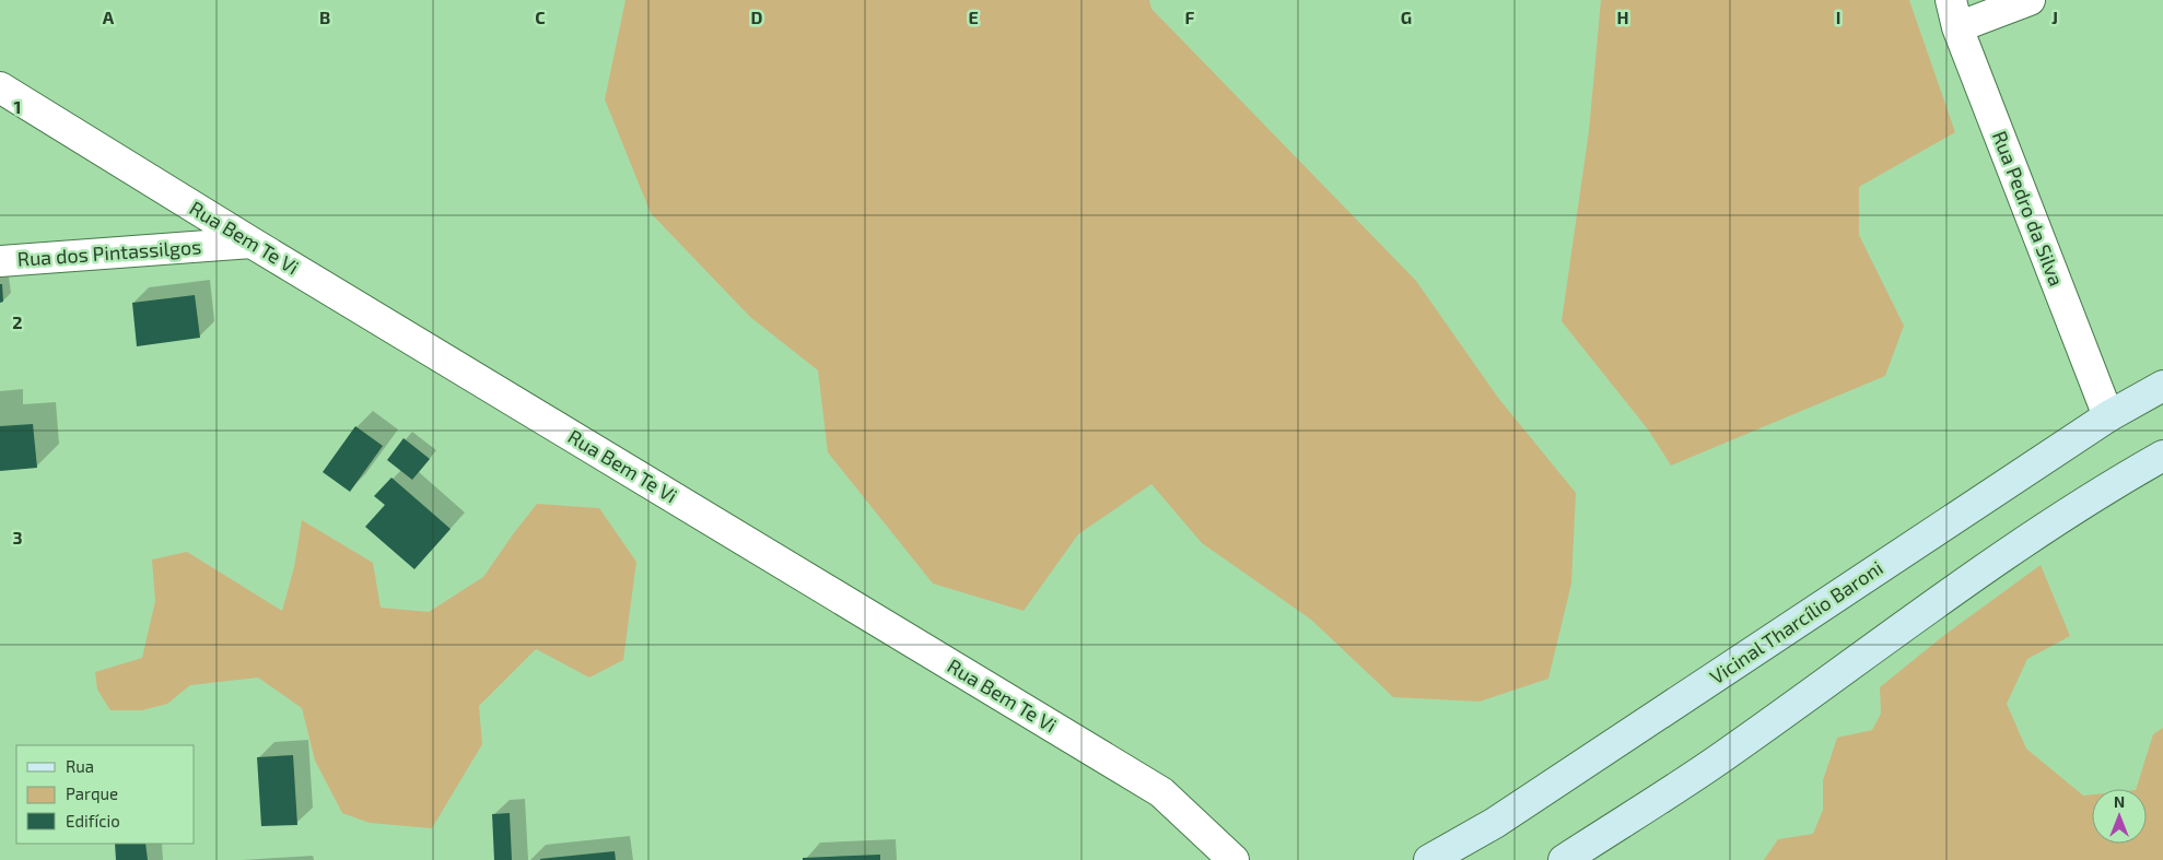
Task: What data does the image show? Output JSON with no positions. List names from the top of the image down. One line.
{"streets":{"main road":["Vicinal Tharcílio Baroni"],"street":["Rua Pedro da Silva","Rua Bem Te Vi","Rua dos Pintassilgos"]},"crossings":[["Rua Pedro da Silva","Vicinal Tharcílio Baroni"],["Rua Bem Te Vi","Rua dos Pintassilgos"]],"legend":["Rua","Parque","Edifício"],"north":"top","grid":{"columns":["A","B","C","D","E","F","G","H","I","J"],"rows":["1","2","3"]}}
